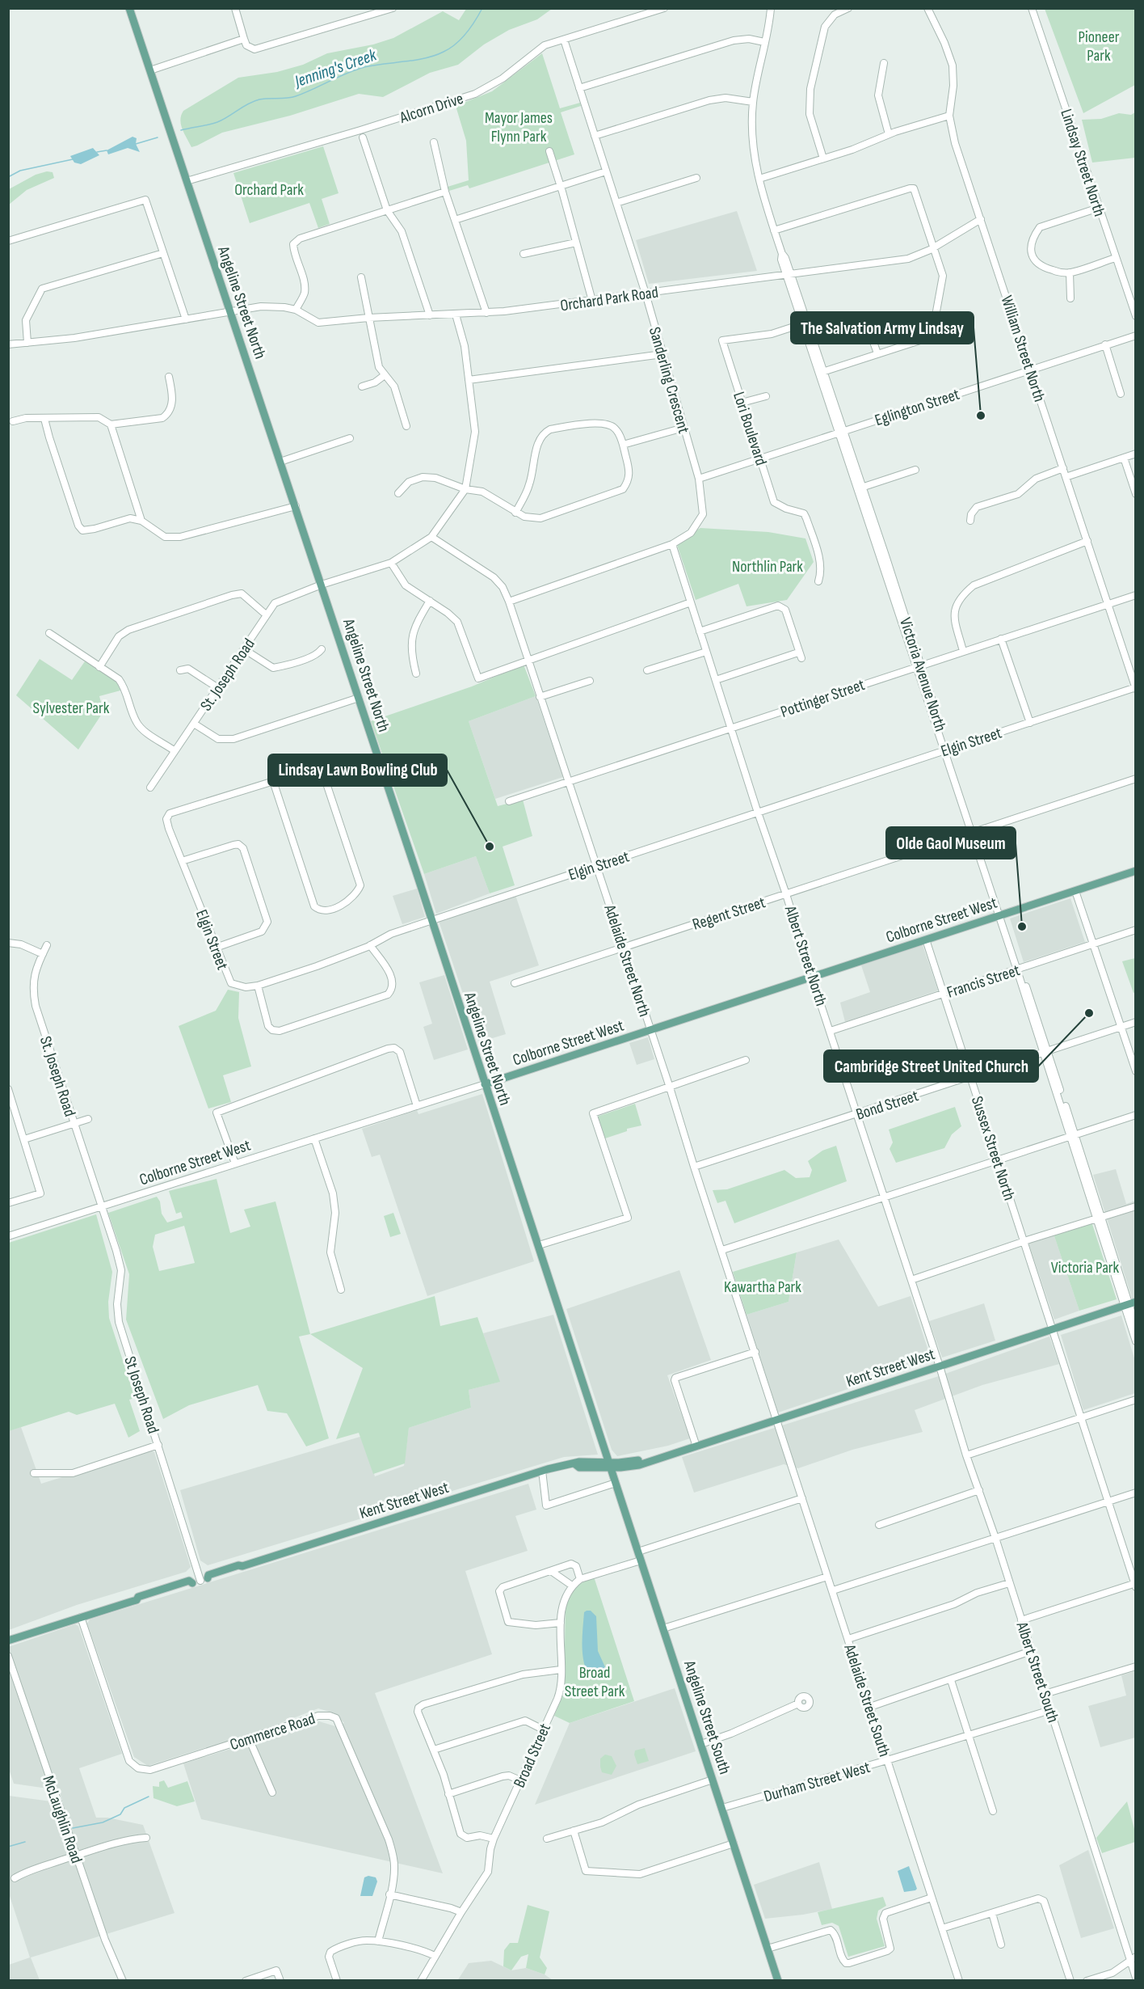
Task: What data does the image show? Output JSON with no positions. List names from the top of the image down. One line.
{"streets":{"main road":["Angeline Street North","Colborne Street West","Kent Street West","Angeline Street South"],"street":["Alcorn Drive","Lindsay Street North","Orchard Park Road","William Street North","Sanderling Crescent","Eglington Street","Lori Boulevard","St. Joseph Road","Victoria Avenue North","Pottinger Street","Elgin Street","Regent Street","Albert Street North","Adelaide Street North","Francis Street","Bond Street","Sussex Street North","St Joseph Road","Albert Street South","Adelaide Street South","Commerce Road","Broad Street","Durham Street West","McLaughlin Road"]},"crossings":[["Alcorn Drive","Angeline Street North"],["Alcorn Drive","Sanderling Crescent"],["Orchard Park Road","Angeline Street North"],["Orchard Park Road","William Street North"],["Orchard Park Road","Sanderling Crescent"],["Orchard Park Road","Victoria Avenue North"],["Angeline Street North","St. Joseph Road"],["Angeline Street North","Elgin Street"],["Angeline Street North","Colborne Street West"],["Angeline Street North","Kent Street West"],["Angeline Street North","Angeline Street South"],["William Street North","Eglington Street"],["William Street North","Pottinger Street"],["William Street North","Elgin Street"],["Sanderling Crescent","Eglington Street"],["Sanderling Crescent","Albert Street North"],["Sanderling Crescent","Adelaide Street North"],["Eglington Street","Lori Boulevard"],["Eglington Street","Victoria Avenue North"],["Lori Boulevard","Victoria Avenue North"],["St. Joseph Road","Colborne Street West"],["St. Joseph Road","Adelaide Street North"],["St. Joseph Road","St Joseph Road"],["Victoria Avenue North","Pottinger Street"],["Victoria Avenue North","Elgin Street"],["Victoria Avenue North","Regent Street"],["Victoria Avenue North","Colborne Street West"],["Victoria Avenue North","Francis Street"],["Victoria Avenue North","Bond Street"],["Victoria Avenue North","Kent Street West"],["Pottinger Street","Albert Street North"],["Pottinger Street","Adelaide Street North"],["Elgin Street","Albert Street North"],["Elgin Street","Adelaide Street North"],["Regent Street","Albert Street North"],["Regent Street","Adelaide Street North"],["Colborne Street West","Albert Street North"],["Colborne Street West","Adelaide Street North"],["Colborne Street West","Sussex Street North"],["Colborne Street West","St Joseph Road"],["Albert Street North","Francis Street"],["Albert Street North","Bond Street"],["Albert Street North","Kent Street West"],["Albert Street North","Albert Street South"],["Adelaide Street North","Bond Street"],["Adelaide Street North","Kent Street West"],["Adelaide Street North","Adelaide Street South"],["Francis Street","Sussex Street North"],["Bond Street","Sussex Street North"],["Sussex Street North","Kent Street West"],["Kent Street West","St Joseph Road"],["Kent Street West","Albert Street South"],["Kent Street West","Adelaide Street South"],["Kent Street West","Angeline Street South"],["Kent Street West","Commerce Road"],["Albert Street South","Durham Street West"],["Adelaide Street South","Durham Street West"],["Angeline Street South","Durham Street West"]],"water":["Jenning's Creek"],"parks":["Pioneer Park","Mayor James Flynn Park","Orchard Park","Northlin Park","Sylvester Park","Victoria Park","Kawartha Park","Broad Street Park"],"places":["The Salvation Army Lindsay","Lindsay Lawn Bowling Club","Olde Gaol Museum","Cambridge Street United Church"]}
